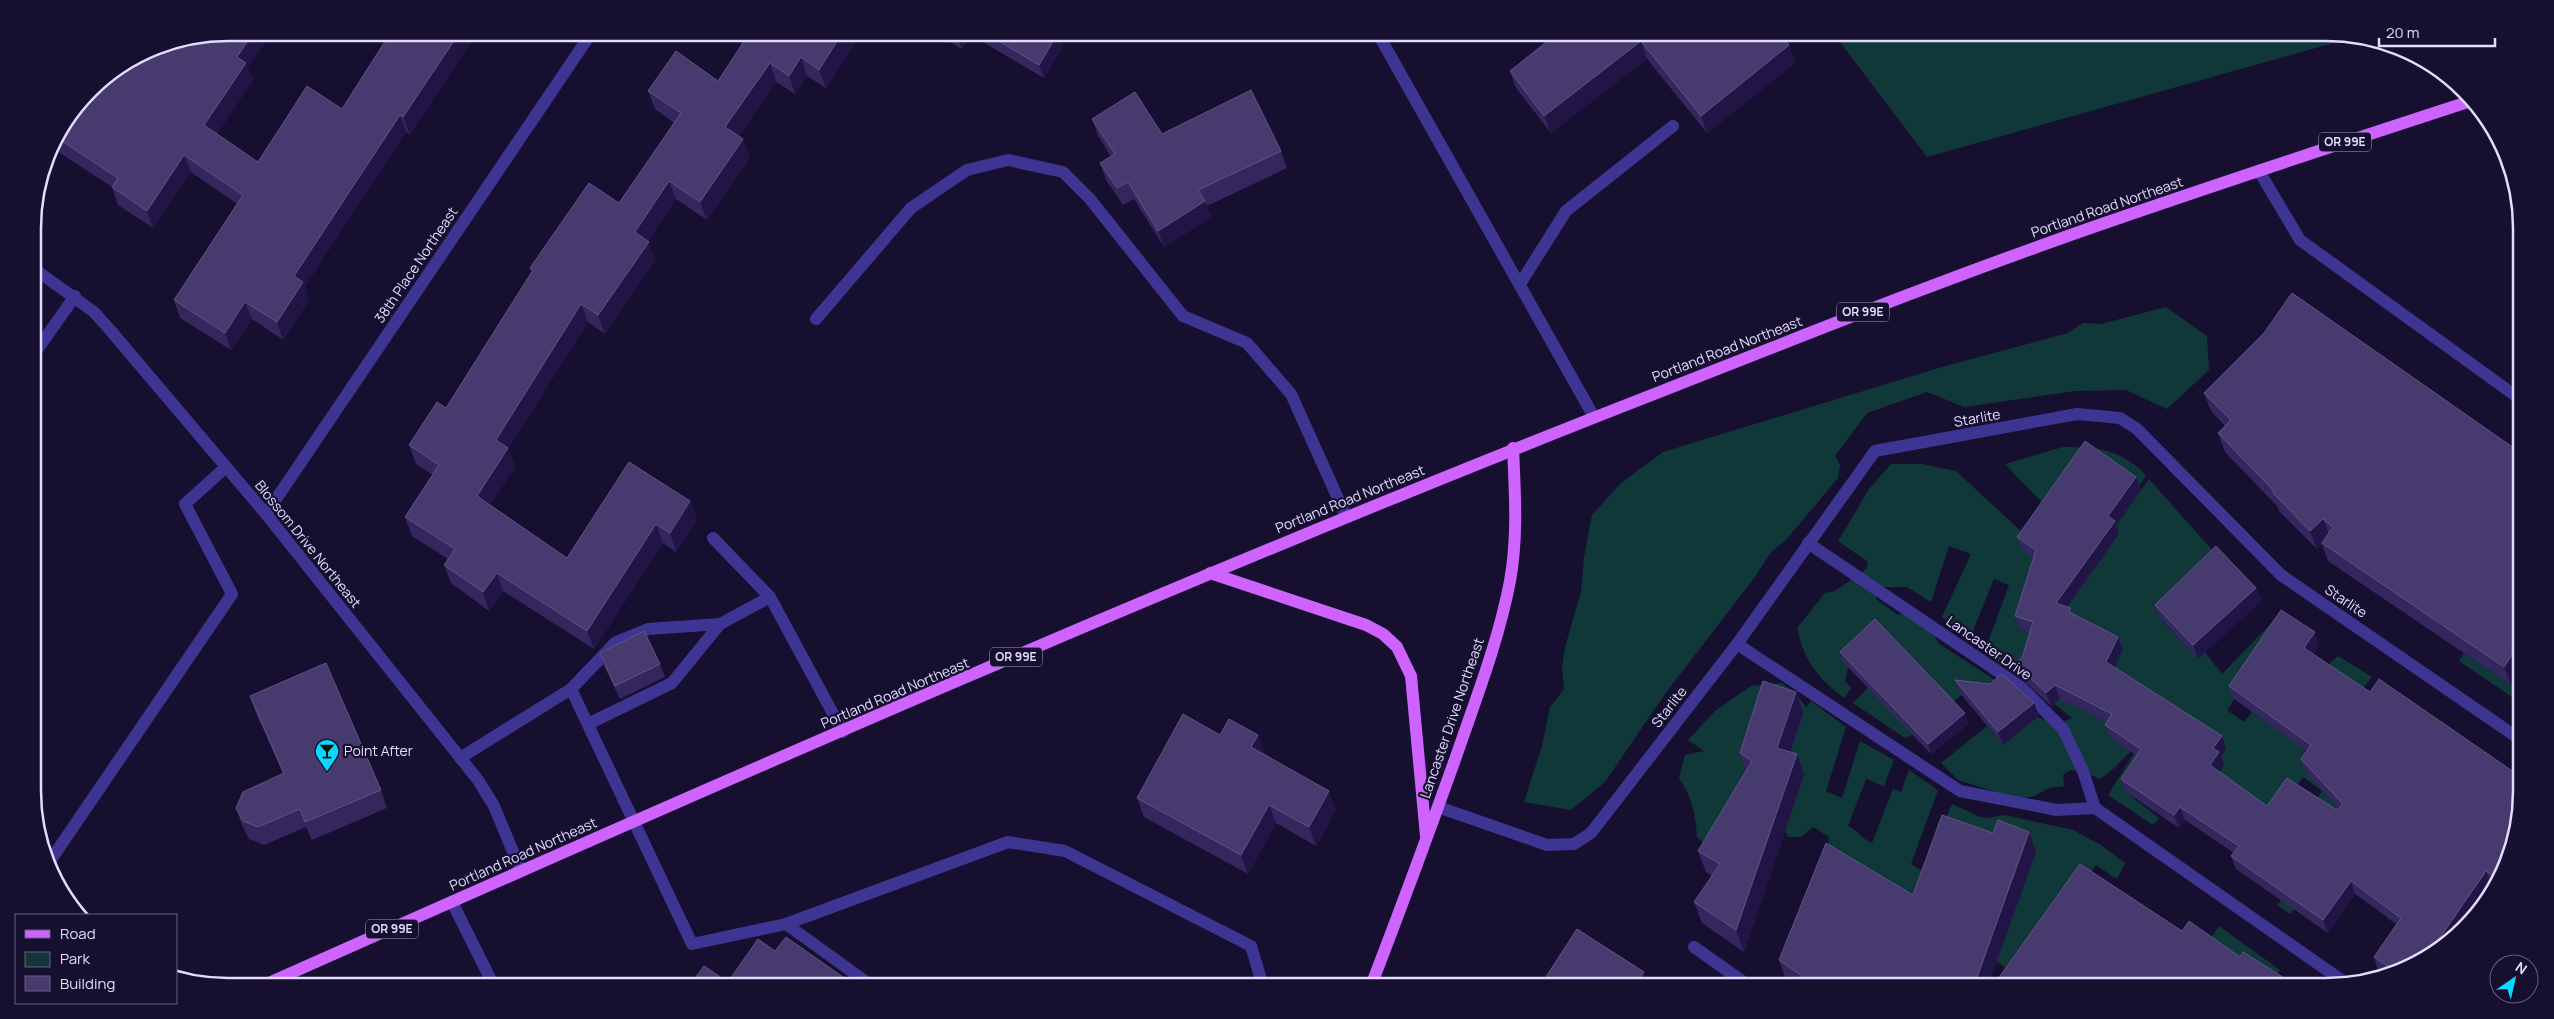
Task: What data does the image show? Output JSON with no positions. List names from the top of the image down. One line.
{"streets":{"main road":["OR 99E","Portland Road Northeast","Lancaster Drive Northeast"],"street":["38th Place Northeast","Starlite","Blossom Drive Northeast","Lancaster Drive"]},"crossings":[["Portland Road Northeast","Blossom Drive Northeast"],["Portland Road Northeast","Lancaster Drive Northeast"],["38th Place Northeast","Blossom Drive Northeast"],["Starlite","Lancaster Drive"],["Starlite","Lancaster Drive Northeast"]],"places":{"bar":["Point After"]},"legend":["Road","Park","Building"],"scale_bar":"20 m","north":"top right"}
